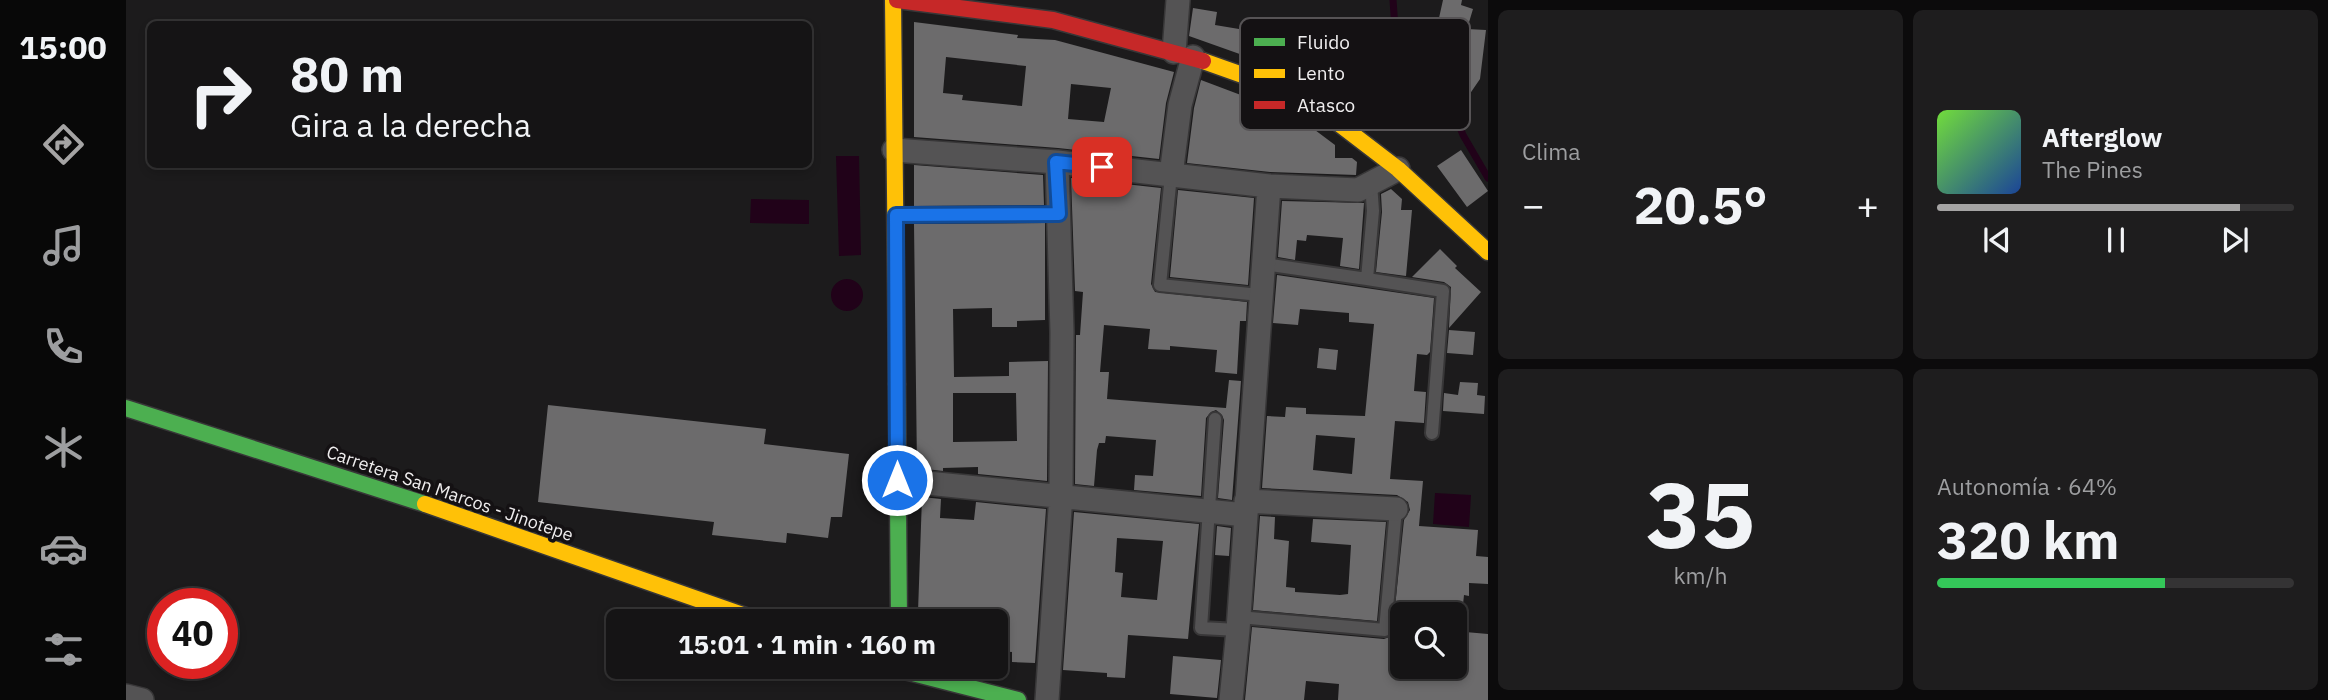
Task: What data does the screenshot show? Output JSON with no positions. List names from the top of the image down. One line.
{"streets":{"street":["Carretera San Marcos - Jinotepe"]},"legend":["Fluido","Lento","Atasco"],"page":{"tabs":"15:00","tile":["Clima",["35","km/h"],["Autonomía · 64%","320 km"]],"turn":["80 m","Gira a la derecha"],"song":["Afterglow","The Pines"],"heat":["−","20.5°","+"],"limit":"40","trip":"15:01 · 1 min · 160 m"}}
